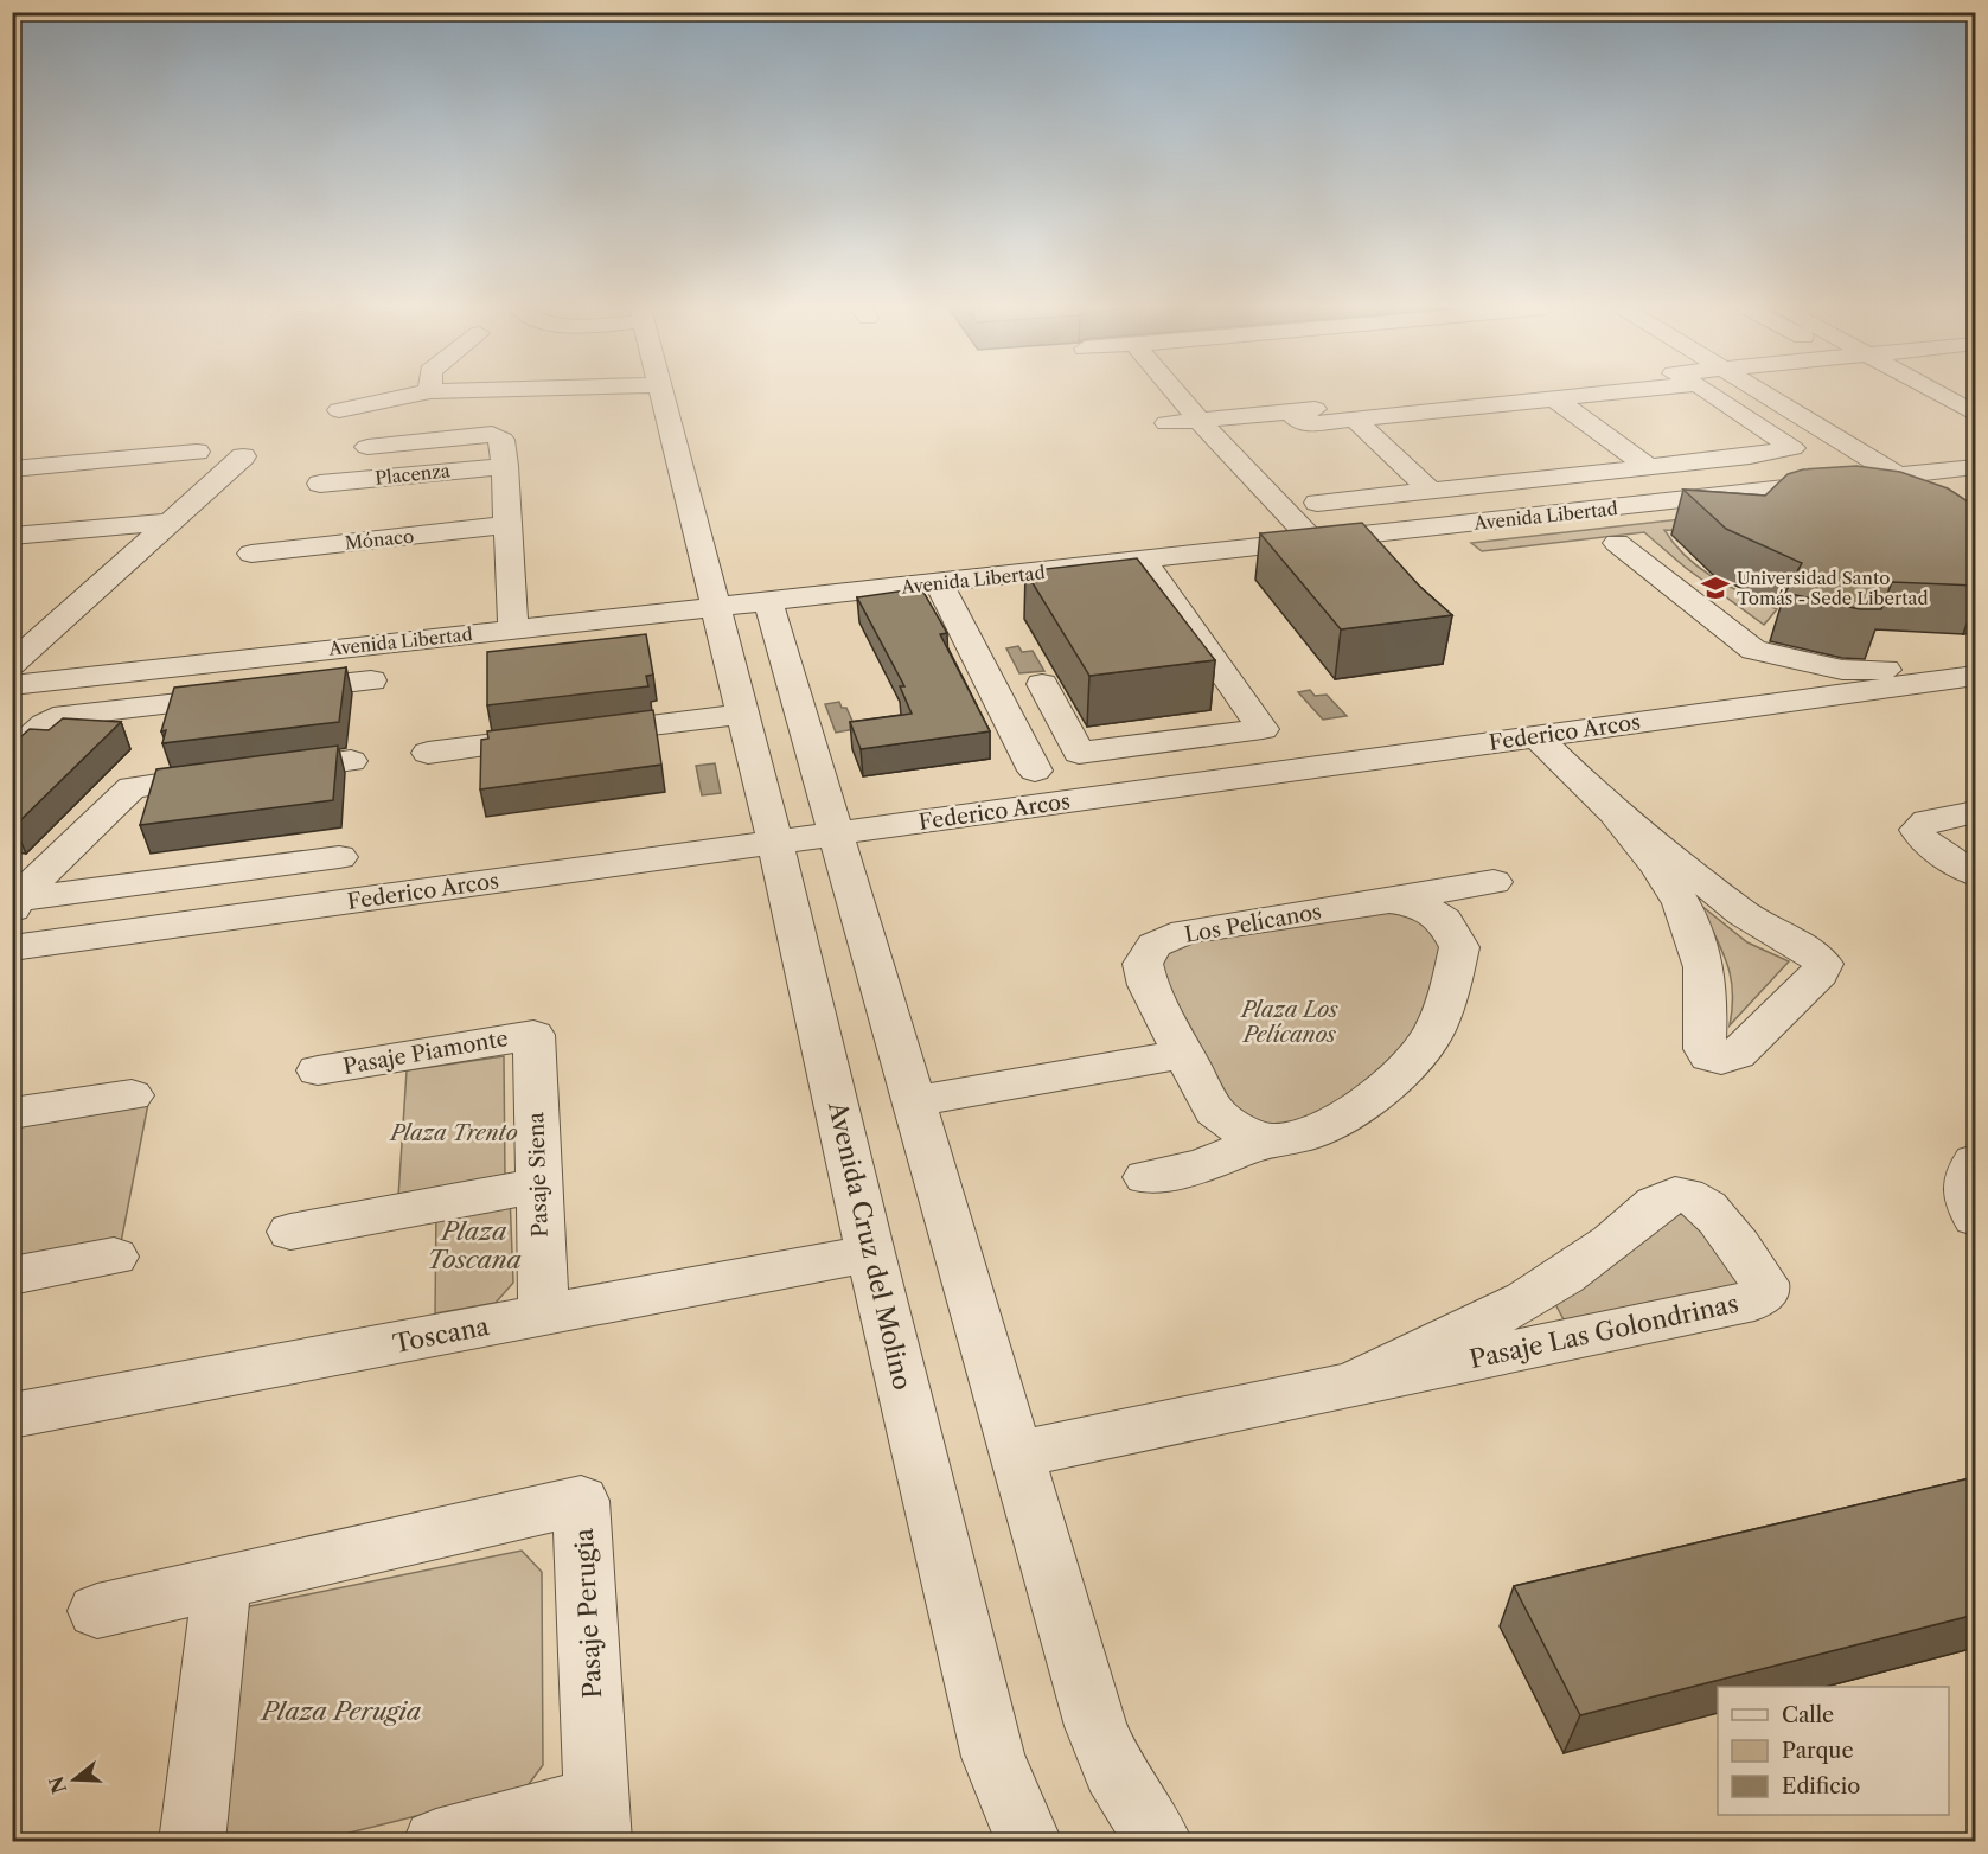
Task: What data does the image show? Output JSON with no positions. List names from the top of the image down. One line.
{"streets":{"street":["Placenza","Avenida Libertad","Mónaco","Federico Arcos","Los Pelícanos","Pasaje Piamonte","Pasaje Siena","Avenida Cruz del Molino","Pasaje Las Golondrinas","Toscana","Pasaje Perugia"]},"crossings":[["Avenida Libertad","Avenida Cruz del Molino"],["Federico Arcos","Avenida Cruz del Molino"],["Pasaje Piamonte","Pasaje Siena"],["Pasaje Siena","Toscana"],["Avenida Cruz del Molino","Toscana"]],"parks":["Plaza Los Pelícanos","Plaza Trento","Plaza Toscana","Plaza Perugia"],"places":{"school or university":["Universidad Santo Tomás - Sede Libertad"]},"legend":["Calle","Parque","Edificio"],"north":"left"}
